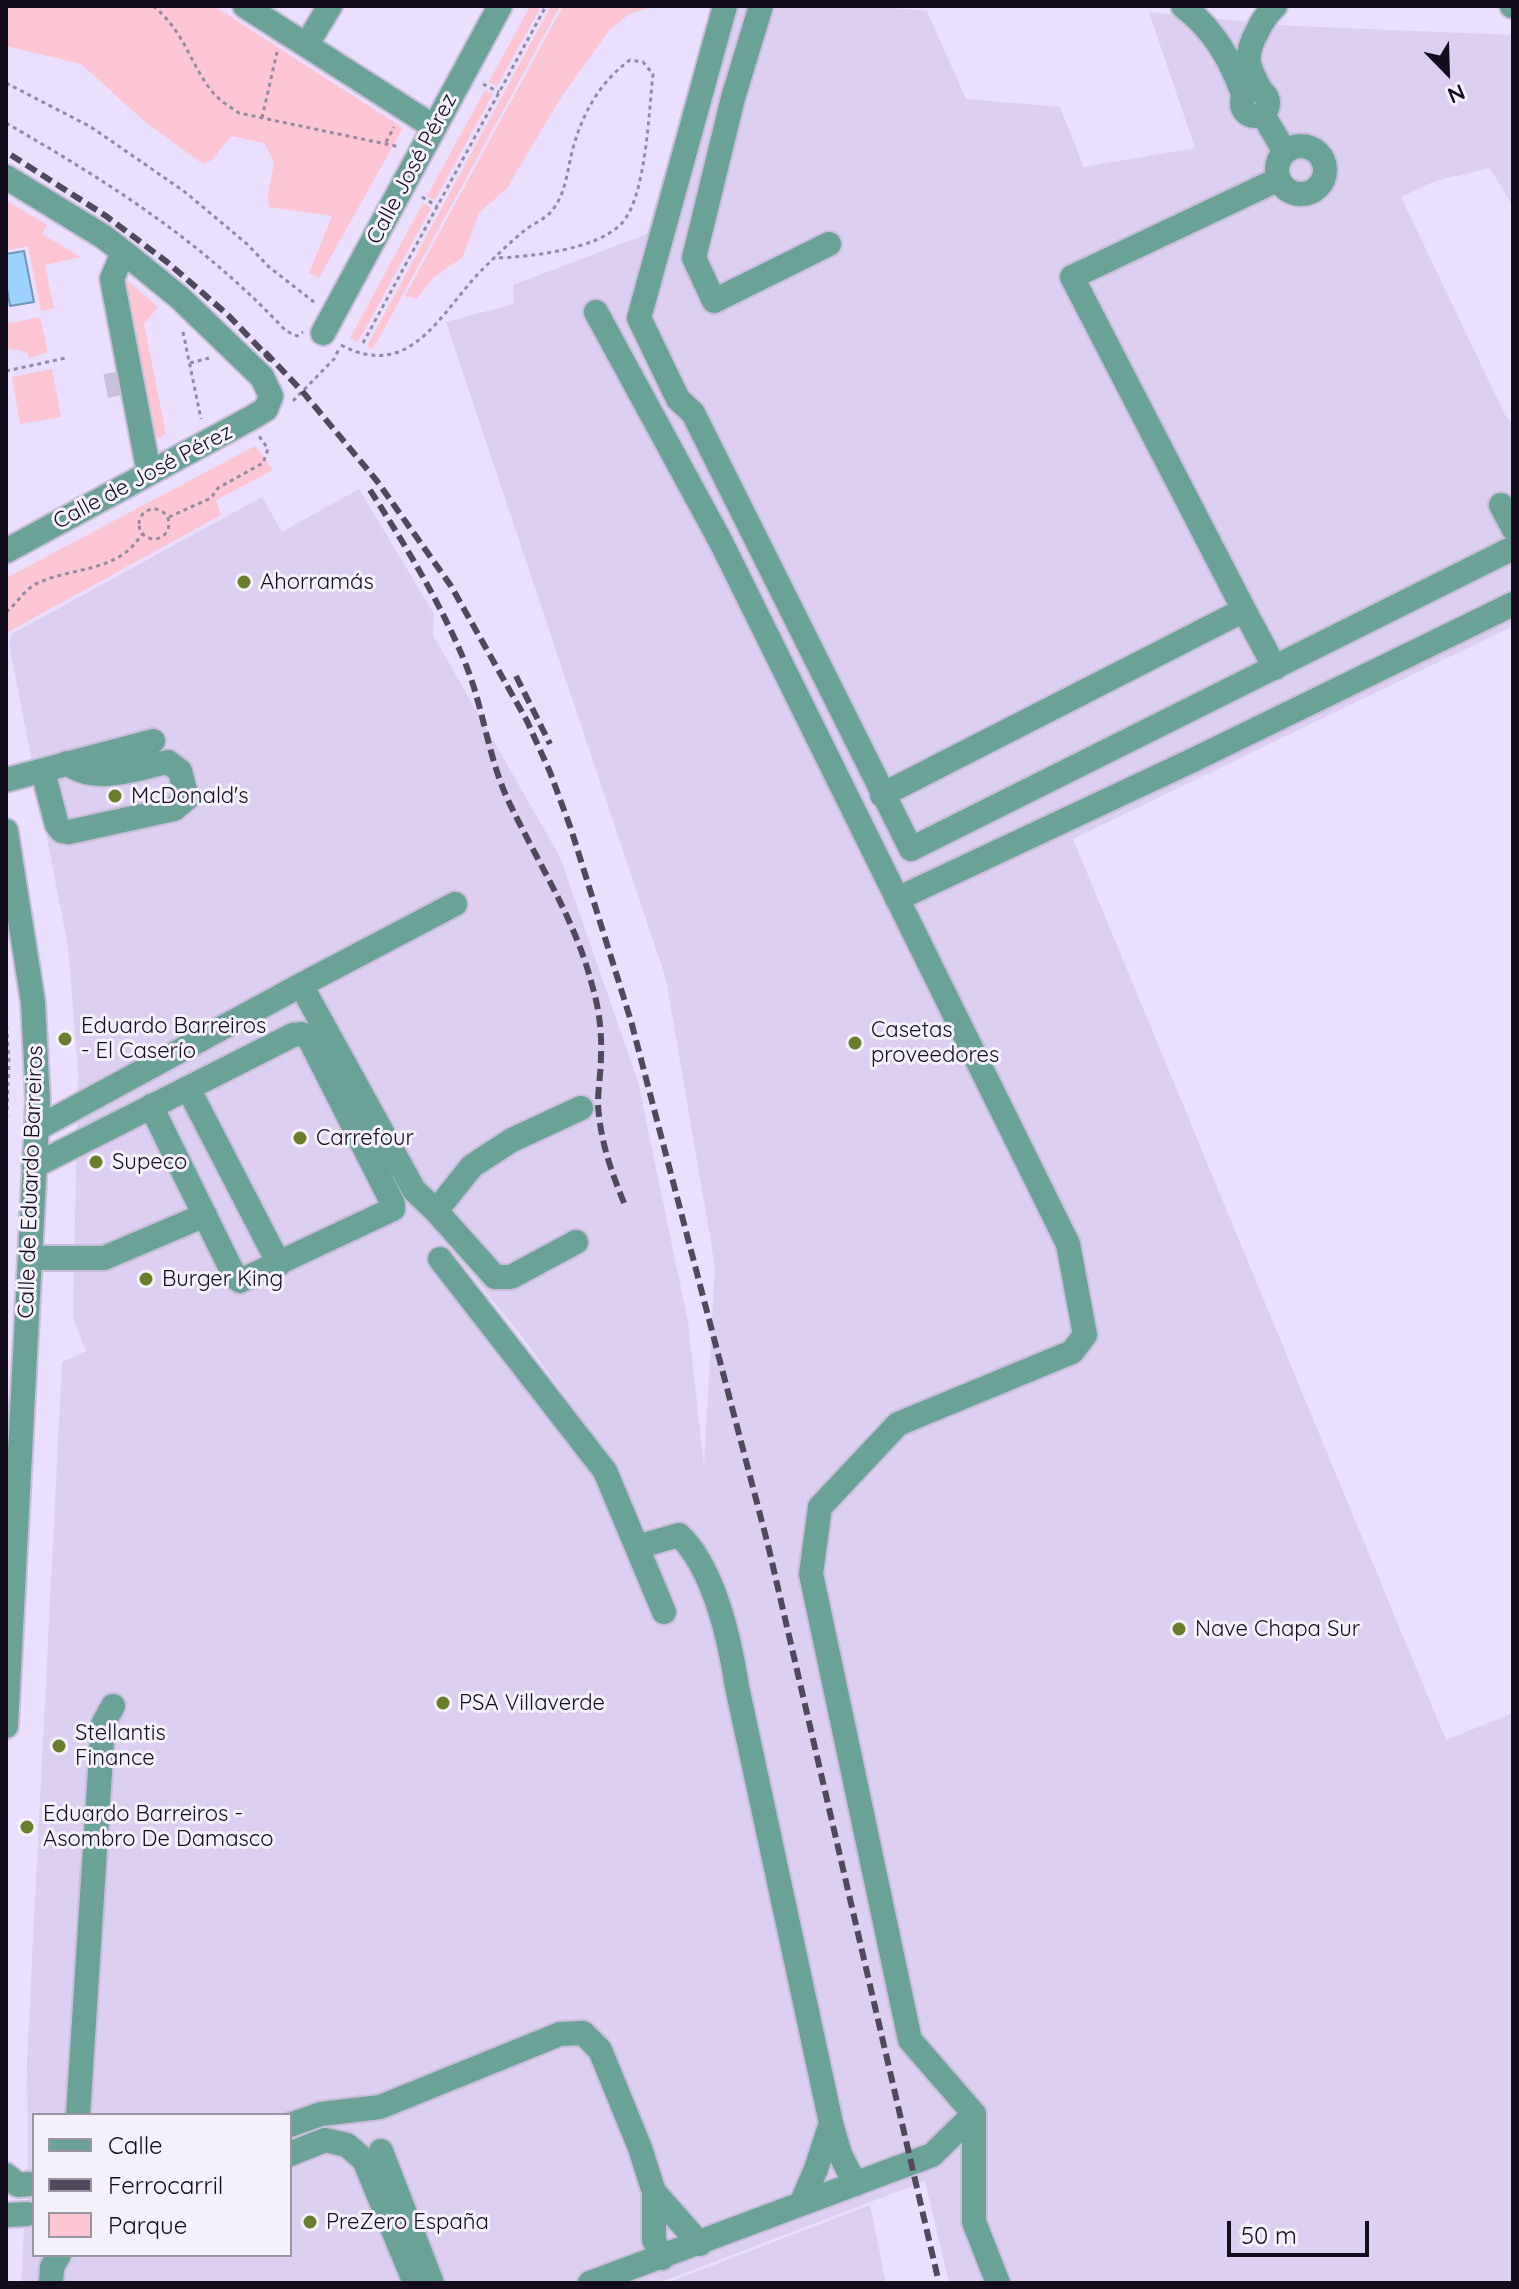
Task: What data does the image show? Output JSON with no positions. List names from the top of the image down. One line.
{"streets":{"street":["Calle José Pérez","Calle de José Pérez","Calle de Eduardo Barreiros"]},"places":["Ahorramás","McDonald's","Eduardo Barreiros - El Caserío","Casetas proveedores","Carrefour","Supeco","Burger King","Nave Chapa Sur","PSA Villaverde","Stellantis Finance","Eduardo Barreiros - Asombro De Damasco","PreZero España"],"legend":["Calle","Ferrocarril","Parque"],"scale_bar":"50 m","north":"bottom right"}
